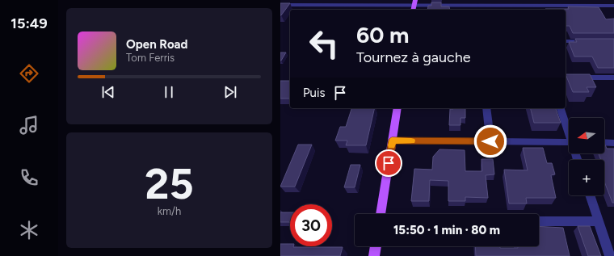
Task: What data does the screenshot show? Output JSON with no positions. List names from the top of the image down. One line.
{"north":"left","page":{"tabs":"15:49","turn":["60 m","Tournez à gauche"],"song":["Open Road","Tom Ferris"],"then":"Puis","map_buttons":"+","tile":["25","km/h"],"limit":"30","trip":"15:50 · 1 min · 80 m"}}
